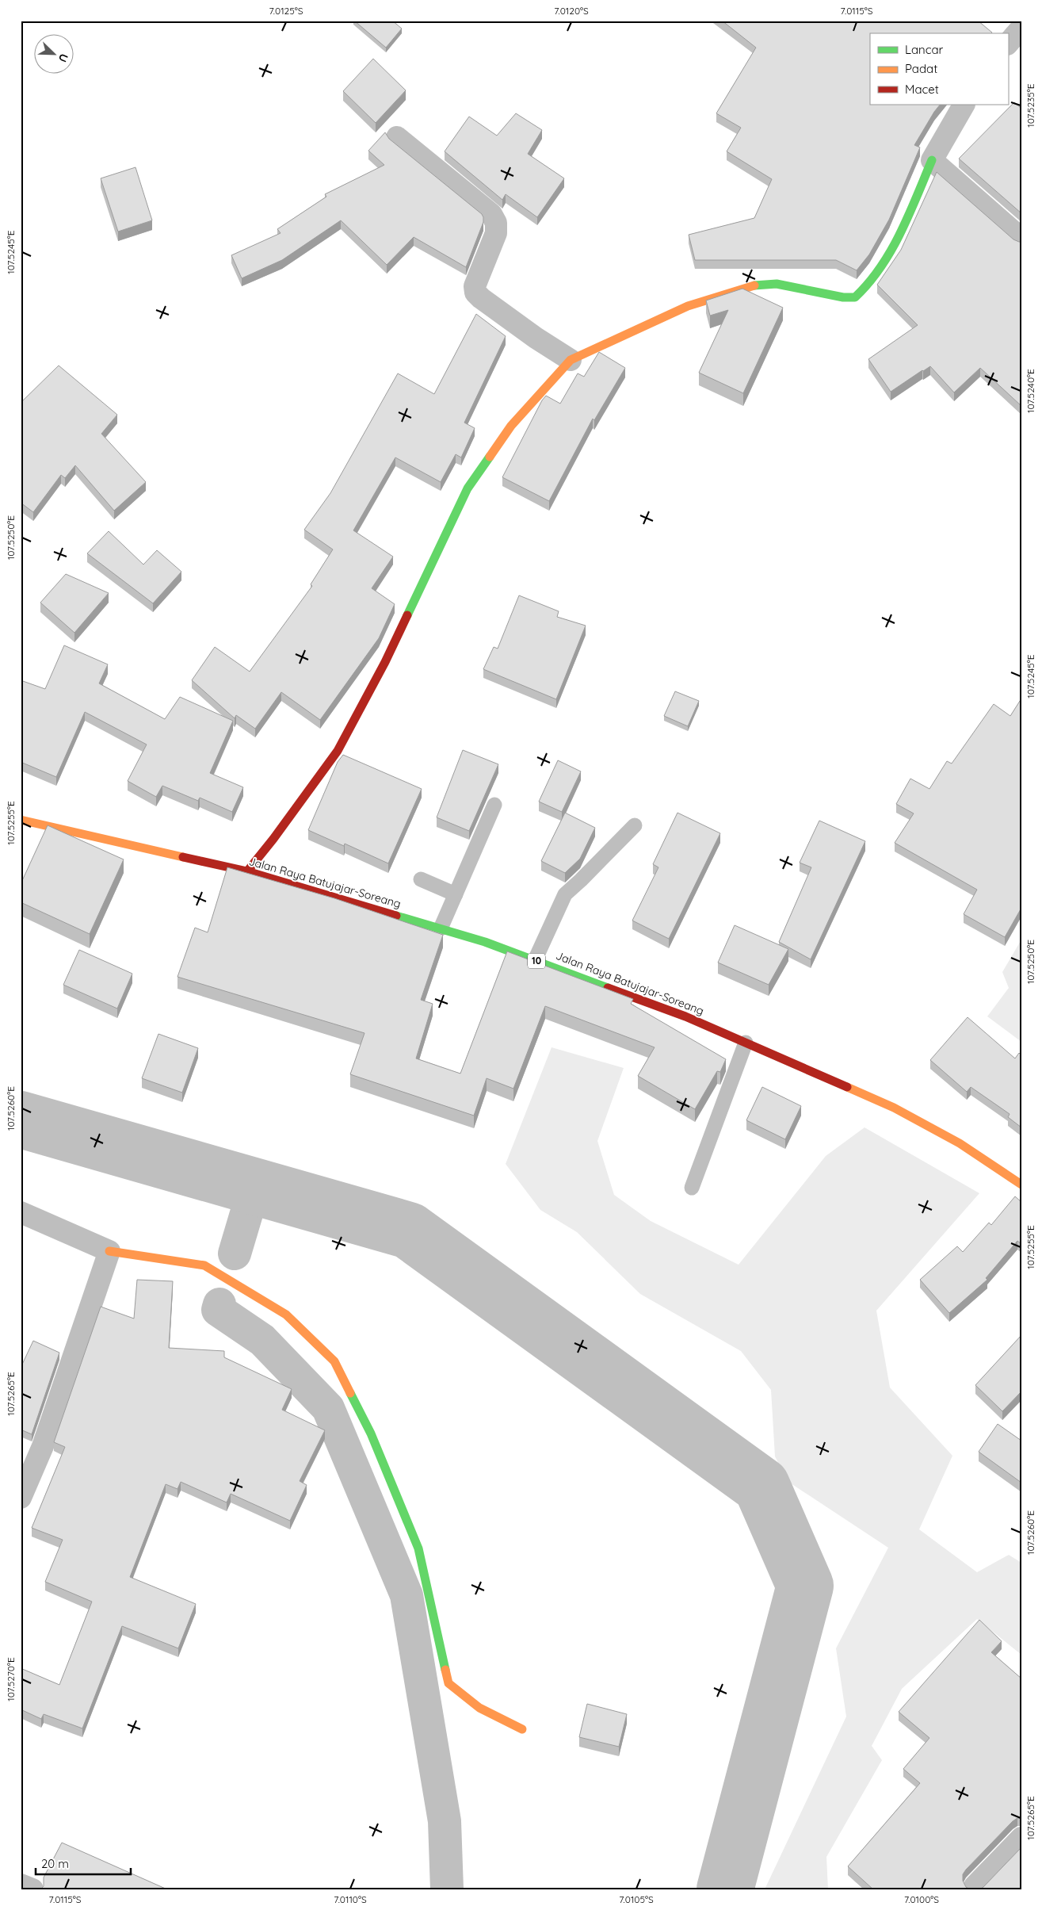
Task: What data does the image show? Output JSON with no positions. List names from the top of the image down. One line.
{"streets":{"main road":["Jalan Raya Batujajar-Soreang","10"]},"legend":["Lancar","Padat","Macet"],"scale_bar":"20 m","north":"bottom right","coordinates":["7.0125°S","7.0120°S","7.0115°S","107.5235°E","107.5245°E","107.5240°E","107.5250°E","107.5255°E","107.5260°E","107.5265°E","107.5270°E","7.0110°S","7.0105°S","7.0100°S"]}
